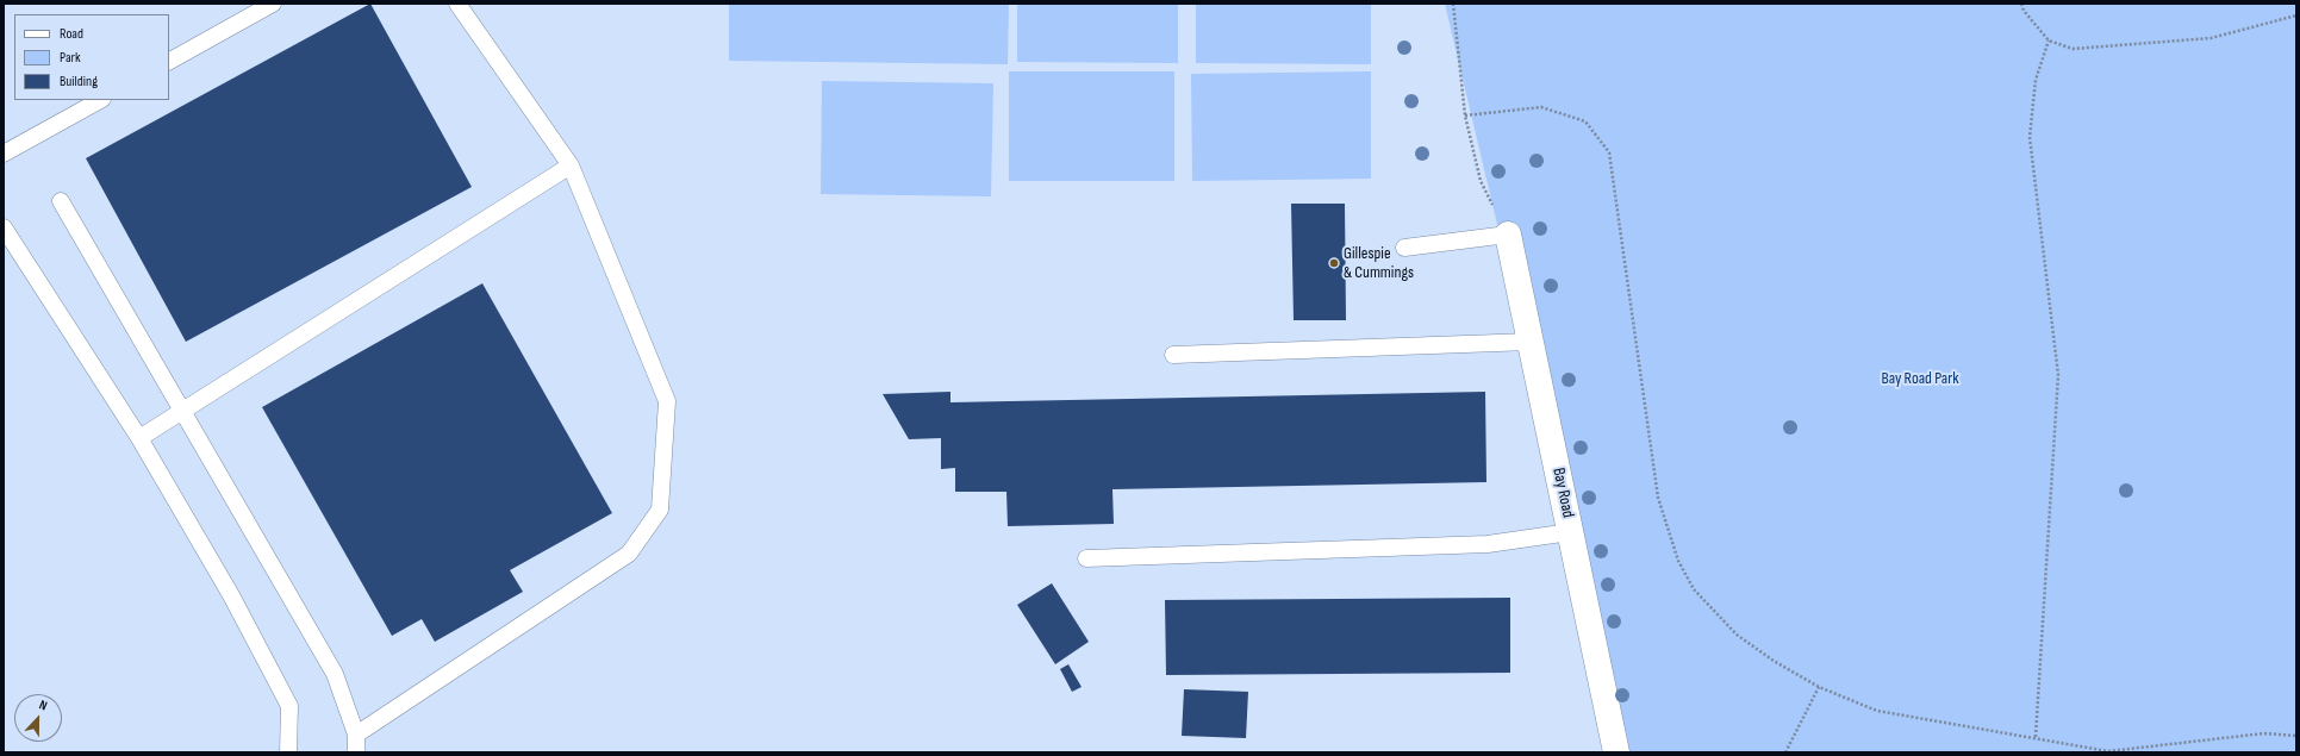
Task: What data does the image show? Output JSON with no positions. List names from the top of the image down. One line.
{"streets":{"street":["Bay Road"]},"parks":["Bay Road Park"],"places":["Gillespie & Cummings"],"legend":["Road","Park","Building"],"north":"top"}
